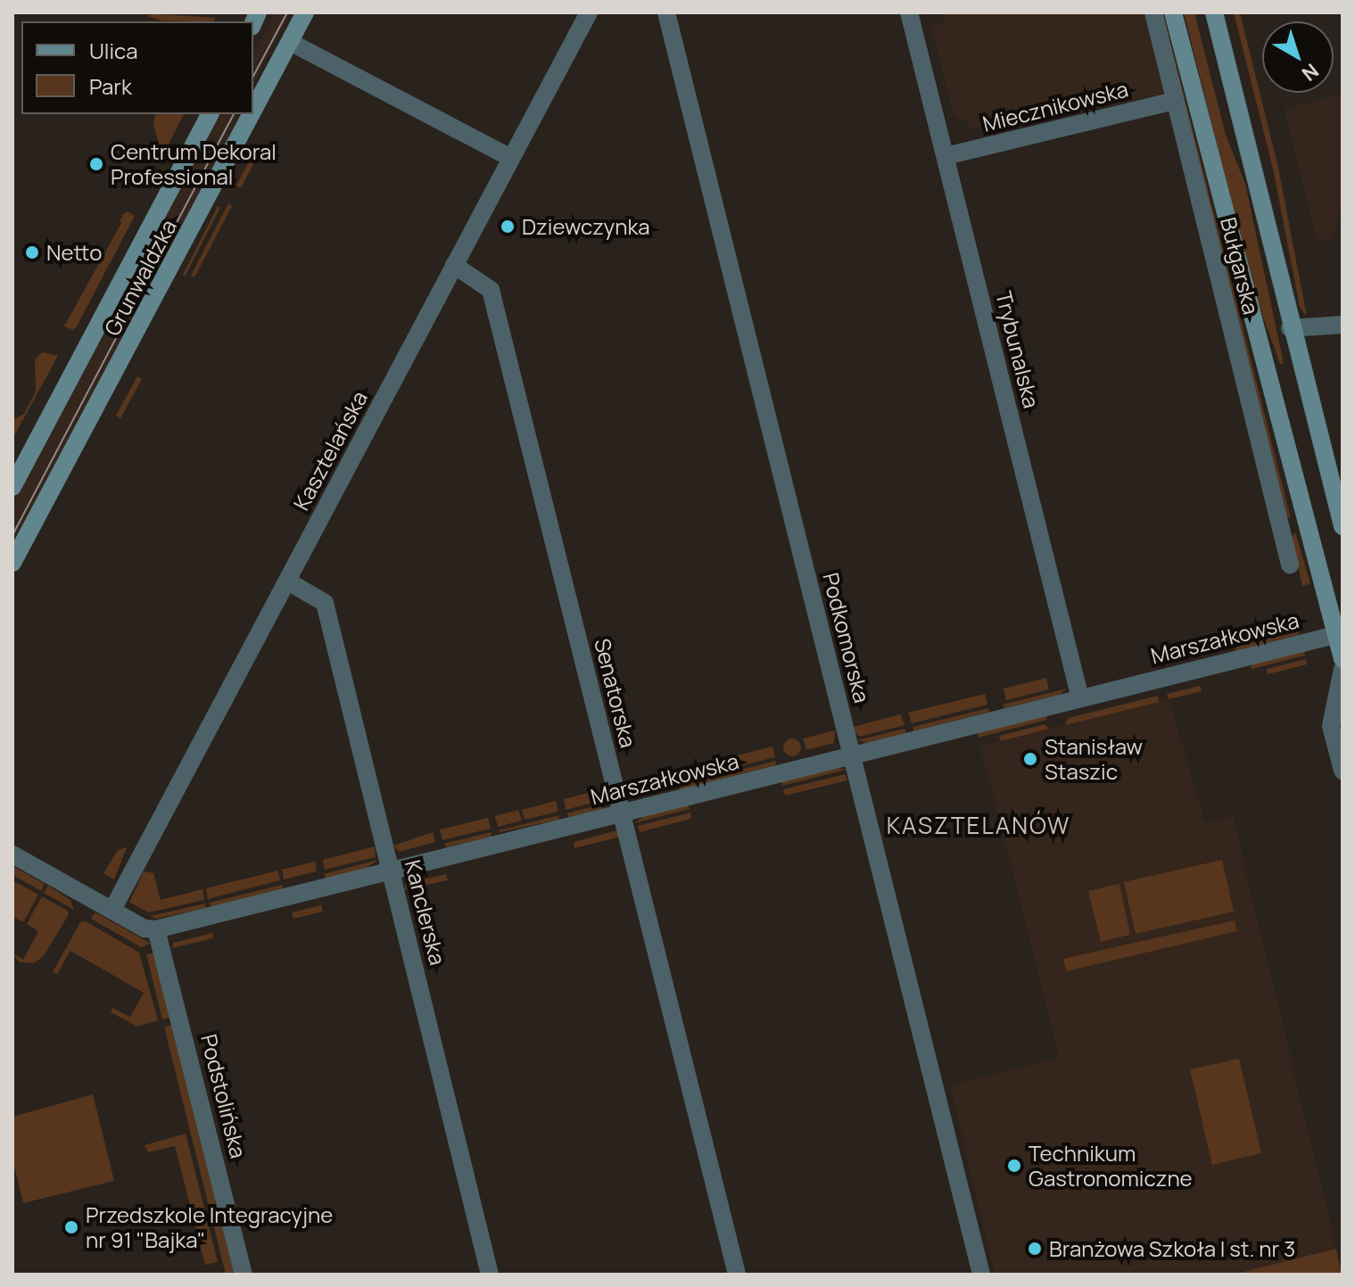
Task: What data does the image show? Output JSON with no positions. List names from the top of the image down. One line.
{"streets":{"street":["Miecznikowska","Bułgarska","Grunwaldzka","Trybunalska","Kasztelańska","Podkomorska","Marszałkowska","Senatorska","Kanclerska","Podstolińska"]},"crossings":[["Miecznikowska","Bułgarska"],["Miecznikowska","Trybunalska"],["Bułgarska","Marszałkowska"],["Trybunalska","Marszałkowska"],["Kasztelańska","Senatorska"],["Kasztelańska","Kanclerska"],["Podkomorska","Marszałkowska"],["Marszałkowska","Senatorska"],["Marszałkowska","Kanclerska"],["Marszałkowska","Podstolińska"]],"districts":["KASZTELANÓW"],"places":["Centrum Dekoral Professional","Dziewczynka","Netto","Stanisław Staszic","Technikum Gastronomiczne","Przedszkole Integracyjne nr 91 \"Bajka\"","Branżowa Szkoła I st. nr 3"],"legend":["Ulica","Park"],"north":"bottom right"}
